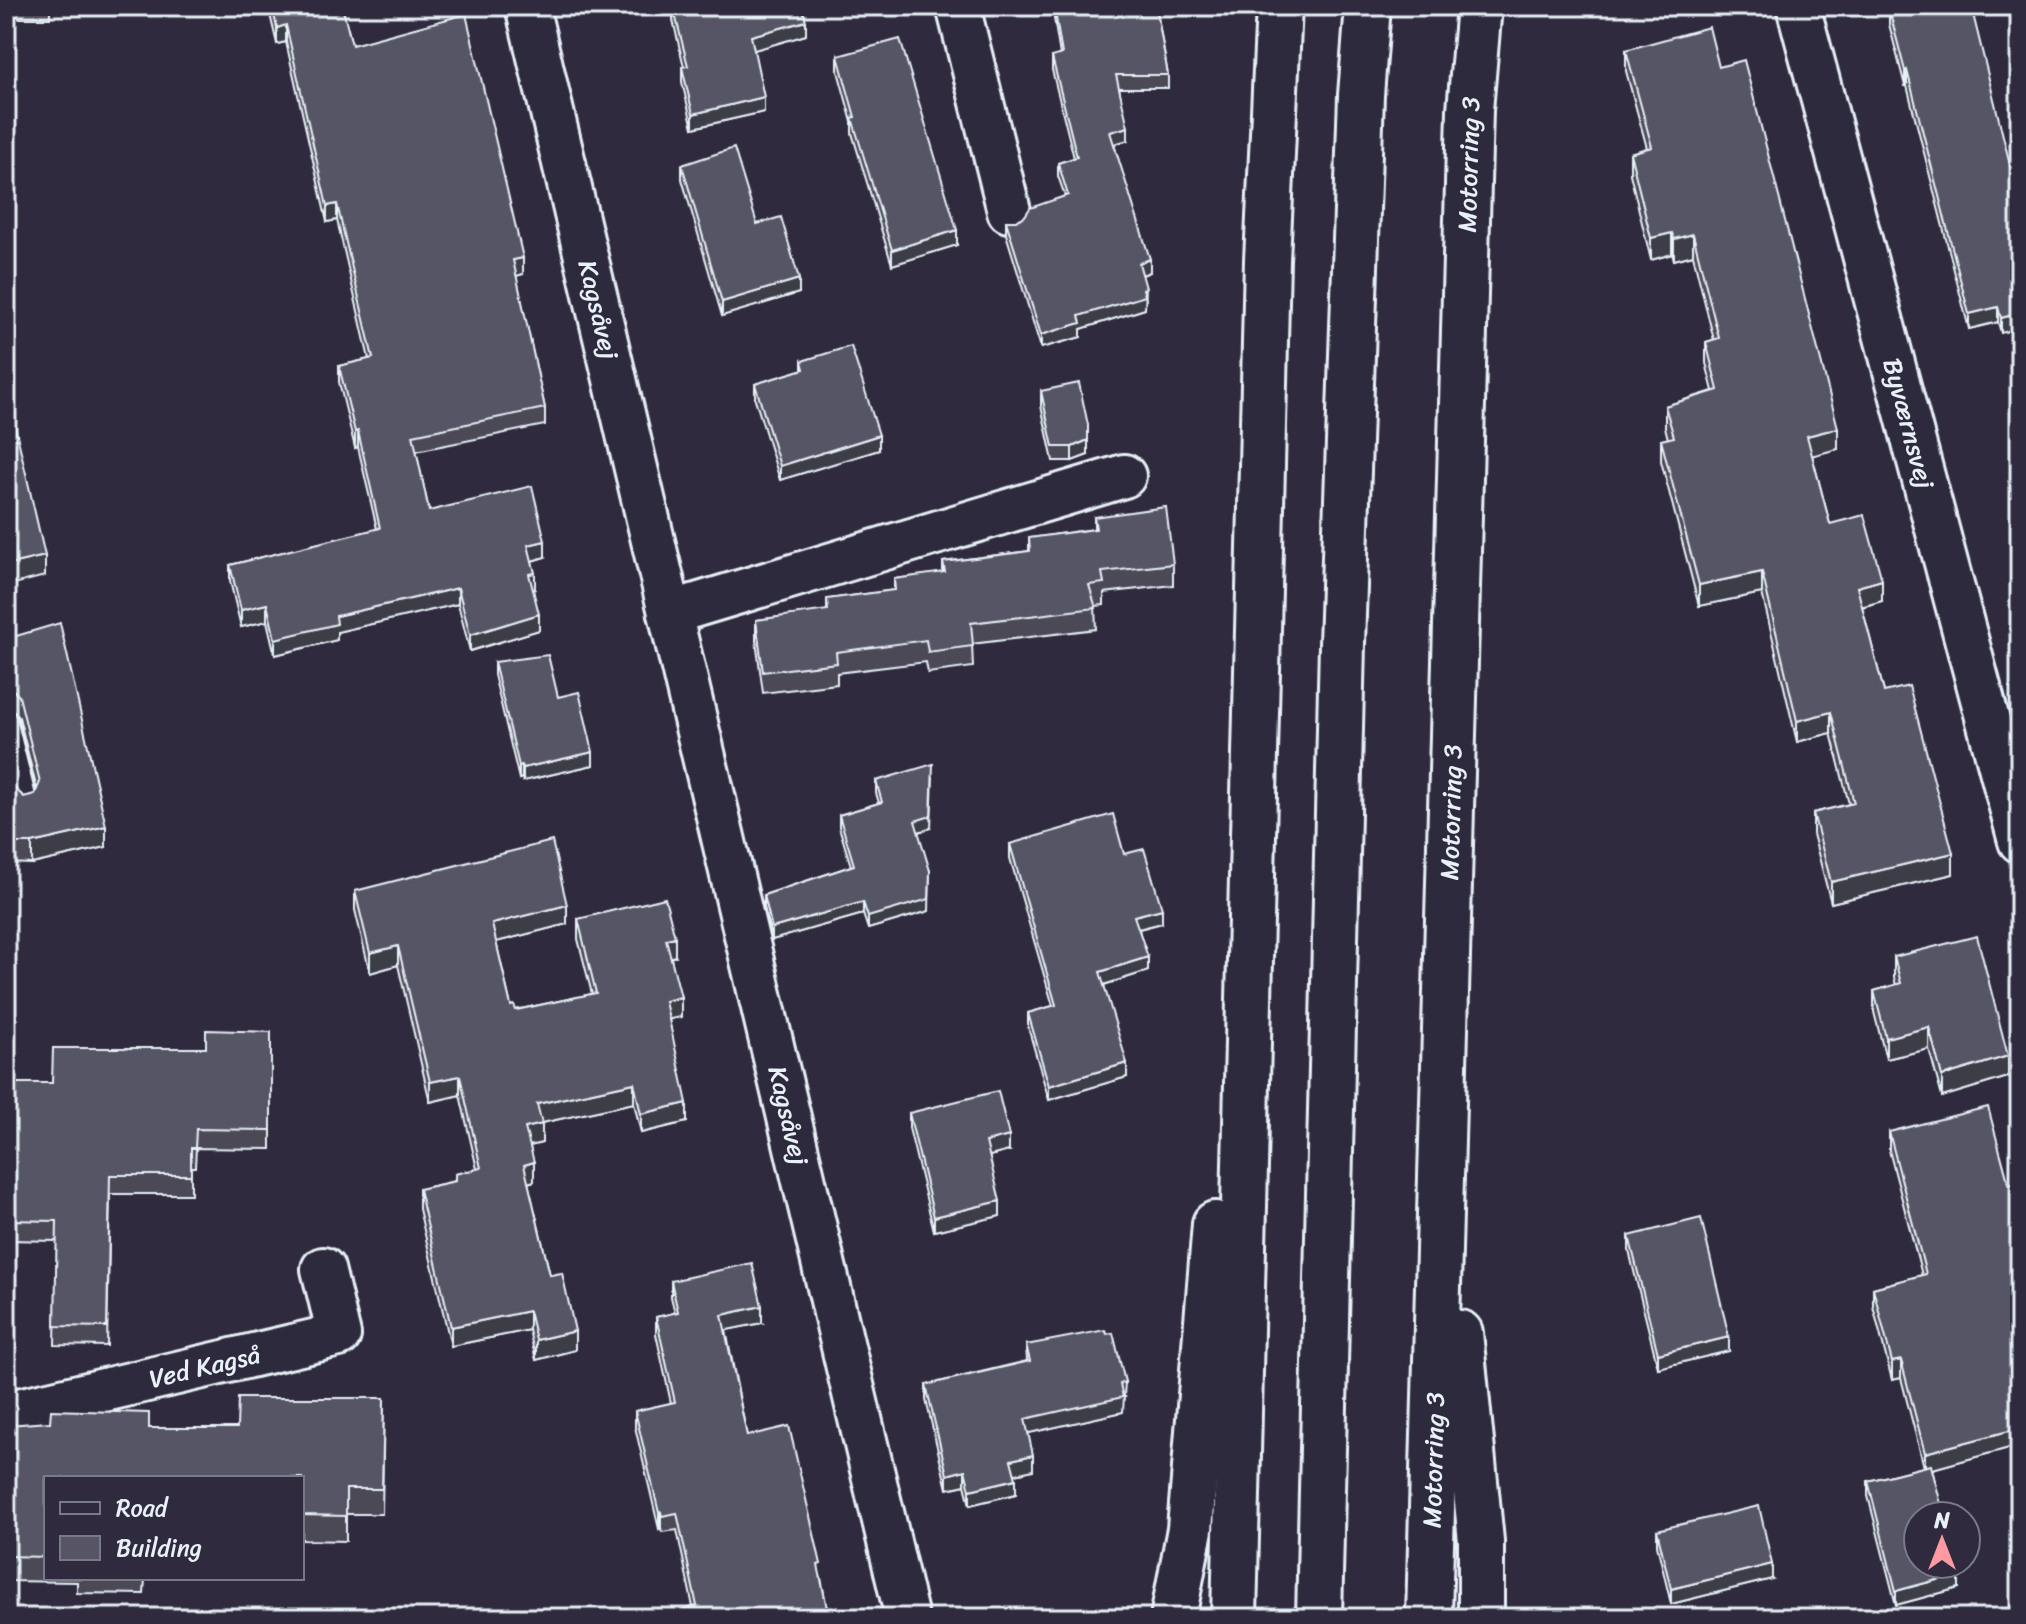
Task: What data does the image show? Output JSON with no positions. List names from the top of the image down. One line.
{"streets":{"highway":["Motorring 3"],"street":["Kagsåvej","Byværnsvej","Ved Kagså"]},"legend":["Road","Building"],"north":"top"}
